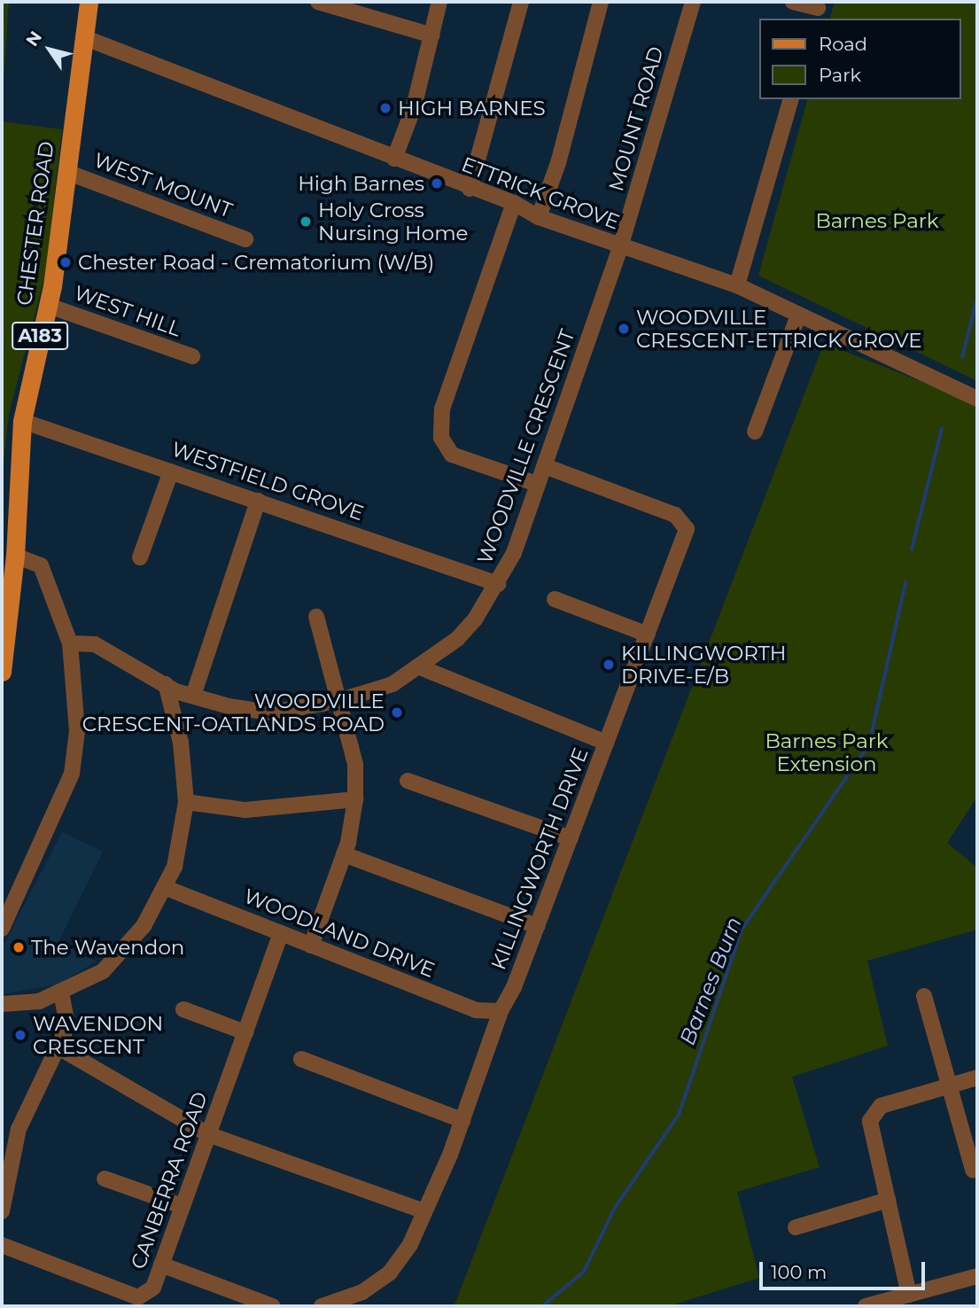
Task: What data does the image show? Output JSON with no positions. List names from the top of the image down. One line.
{"streets":{"main road":["CHESTER ROAD","A183"],"street":["MOUNT ROAD","WEST MOUNT","ETTRICK GROVE","WEST HILL","WOODVILLE CRESCENT","WESTFIELD GROVE","KILLINGWORTH DRIVE","WOODLAND DRIVE","CANBERRA ROAD"]},"crossings":[["MOUNT ROAD","ETTRICK GROVE"],["MOUNT ROAD","WOODVILLE CRESCENT"],["WEST MOUNT","CHESTER ROAD"],["ETTRICK GROVE","CHESTER ROAD"],["ETTRICK GROVE","WOODVILLE CRESCENT"],["CHESTER ROAD","WEST HILL"],["CHESTER ROAD","WESTFIELD GROVE"],["WOODVILLE CRESCENT","WESTFIELD GROVE"],["WOODVILLE CRESCENT","KILLINGWORTH DRIVE"],["KILLINGWORTH DRIVE","WOODLAND DRIVE"],["WOODLAND DRIVE","CANBERRA ROAD"]],"water":["Barnes Burn"],"parks":["Barnes Park","Barnes Park Extension"],"places":["HIGH BARNES","High Barnes","Holy Cross Nursing Home","Chester Road - Crematorium (W/B)","WOODVILLE CRESCENT-ETTRICK GROVE","KILLINGWORTH DRIVE-E/B","WOODVILLE CRESCENT-OATLANDS ROAD","The Wavendon","WAVENDON CRESCENT"],"legend":["Road","Park"],"scale_bar":"100 m","north":"top left"}
